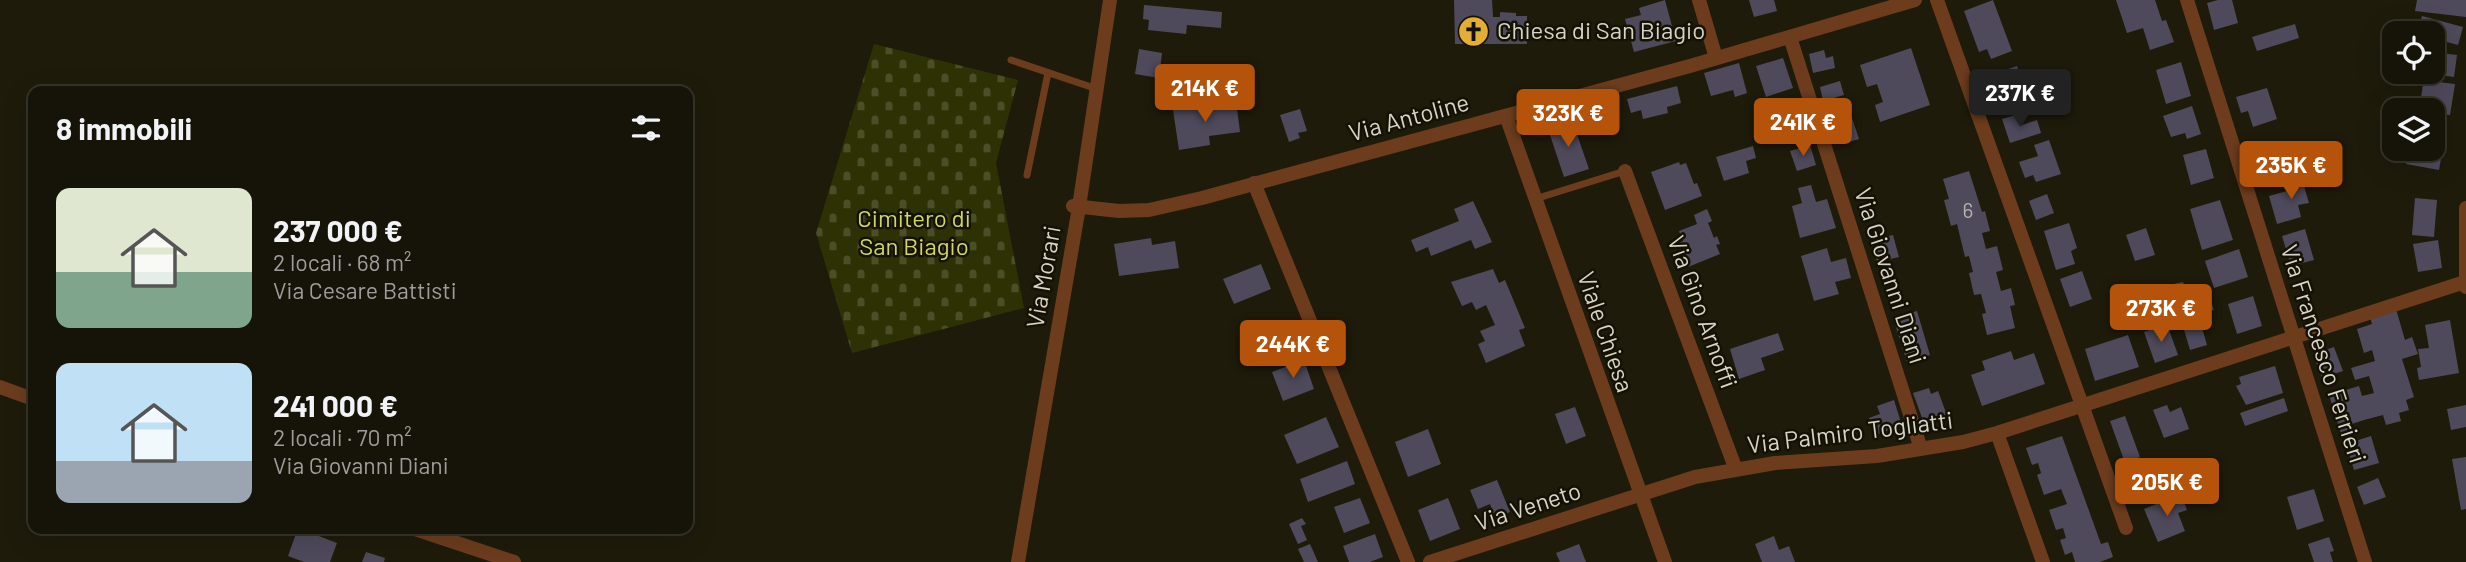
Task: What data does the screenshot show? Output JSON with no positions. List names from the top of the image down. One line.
{"streets":{"street":["Via Antoline","Via Giovanni Diani","Via Morari","Via Gino Arnoffi","Viale Chiesa","Via Francesco Ferrieri","Via Palmiro Togliatti","Via Veneto"]},"crossings":[["Via Antoline","Via Giovanni Diani"],["Via Antoline","Via Morari"],["Via Antoline","Viale Chiesa"],["Via Giovanni Diani","Via Palmiro Togliatti"],["Via Gino Arnoffi","Via Palmiro Togliatti"],["Viale Chiesa","Via Palmiro Togliatti"],["Viale Chiesa","Via Veneto"],["Via Francesco Ferrieri","Via Palmiro Togliatti"],["Via Palmiro Togliatti","Via Veneto"]],"parks":["Cimitero di San Biagio"],"places":{"church":["Chiesa di San Biagio"]},"house_numbers":["6"],"page":{"price":["214K €","237K €","323K €","241K €","235K €","273K €","244K €","205K €"],"heading":"8 immobili","list":[{"name":"237 000 €","note":"2 locali · 68 m² · Via Cesare Battisti"},{"name":"241 000 €","note":"2 locali · 70 m² · Via Giovanni Diani"}]}}
